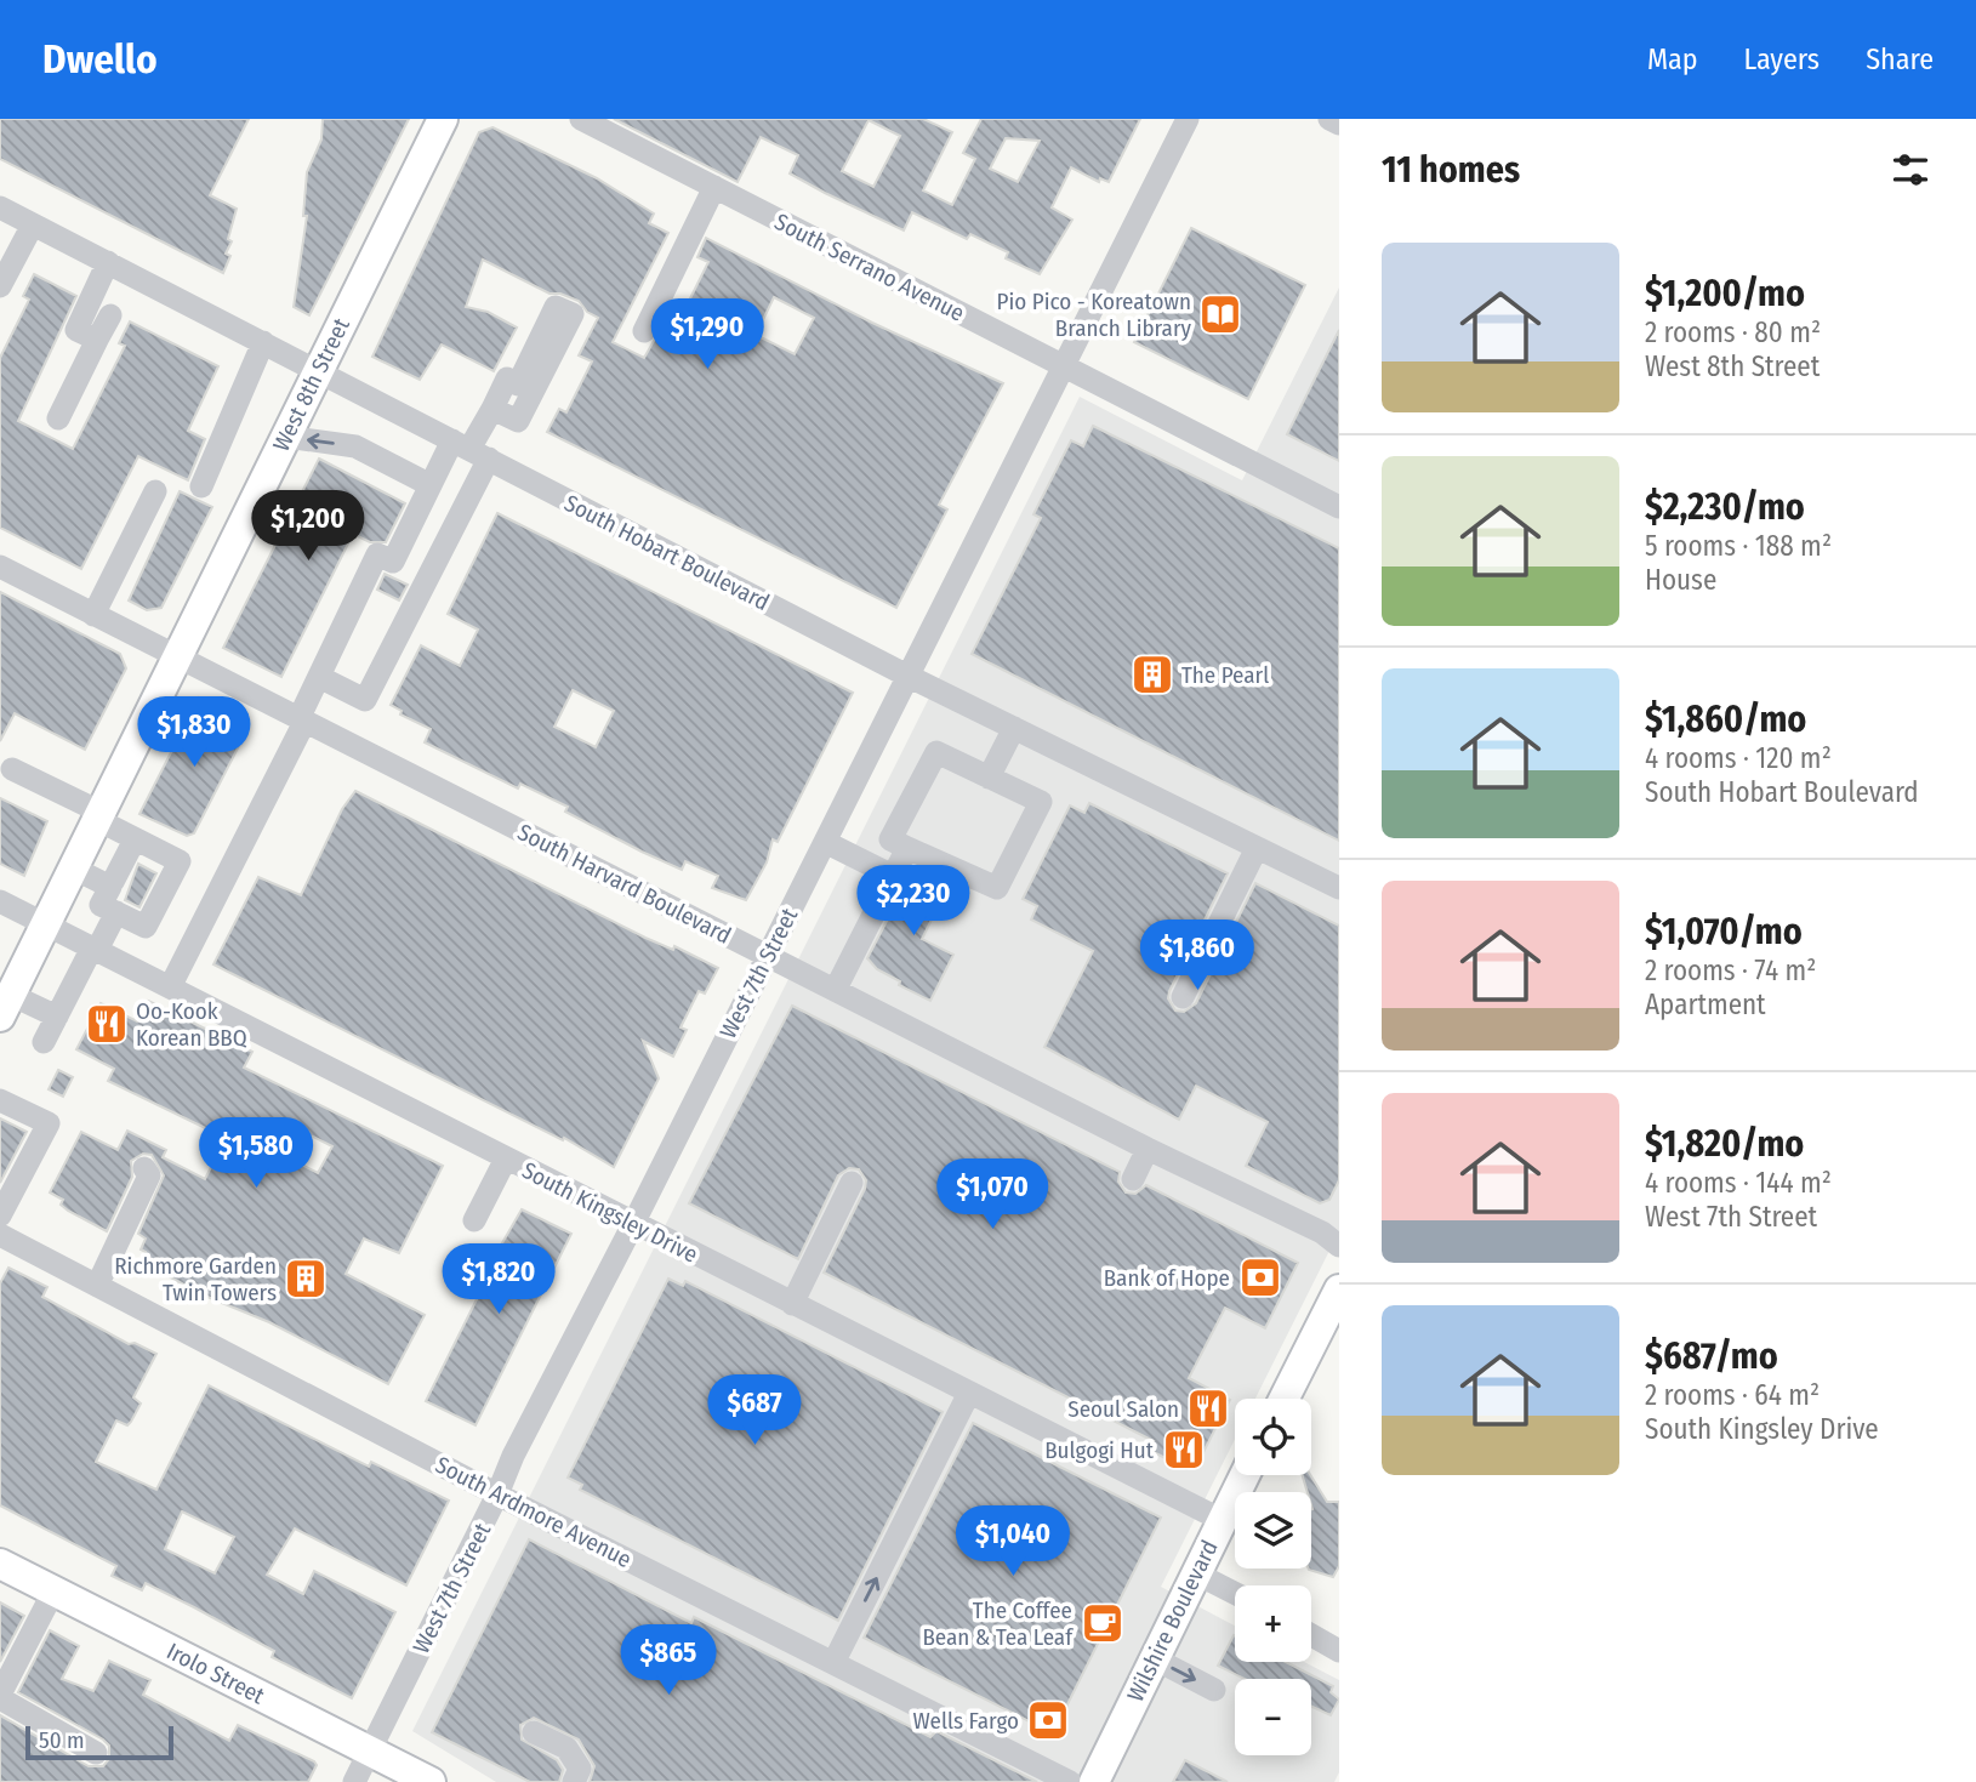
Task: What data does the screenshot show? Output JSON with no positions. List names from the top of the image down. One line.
{"streets":{"main road":["West 8th Street","Wilshire Boulevard","Irolo Street"],"street":["South Serrano Avenue","South Hobart Boulevard","South Harvard Boulevard","West 7th Street","South Kingsley Drive","South Ardmore Avenue"]},"crossings":[["South Serrano Avenue","West 7th Street"],["West 8th Street","South Hobart Boulevard"],["West 8th Street","South Harvard Boulevard"],["West 8th Street","South Kingsley Drive"],["South Hobart Boulevard","West 7th Street"],["South Harvard Boulevard","West 7th Street"],["West 7th Street","South Kingsley Drive"],["West 7th Street","South Ardmore Avenue"],["West 7th Street","Irolo Street"],["South Kingsley Drive","Wilshire Boulevard"]],"places":{"library":["Pio Pico - Koreatown Branch Library"],"building":["The Pearl","Richmore Garden Twin Towers"],"restaurant":["Oo-Kook Korean BBQ","Seoul Salon","Bulgogi Hut"],"bank":["Bank of Hope","Wells Fargo"],"cafe":["The Coffee Bean & Tea Leaf"]},"scale_bar":"50 m","page":{"header":"Dwello","nav":["Map","Layers","Share"],"heading":"11 homes","list":[{"name":"$1,200/mo","note":"2 rooms · 80 m² · West 8th Street"},{"name":"$2,230/mo","note":"5 rooms · 188 m² · House"},{"name":"$1,860/mo","note":"4 rooms · 120 m² · South Hobart Boulevard"},{"name":"$1,070/mo","note":"2 rooms · 74 m² · Apartment"},{"name":"$1,820/mo","note":"4 rooms · 144 m² · West 7th Street"},{"name":"$687/mo","note":"2 rooms · 64 m² · South Kingsley Drive"}],"price":["$1,290","$1,200","$1,830","$2,230","$1,860","$1,580","$1,070","$1,820","$687","$1,040","$865"],"map_buttons":["+","−"],"scale":"50 m"}}
